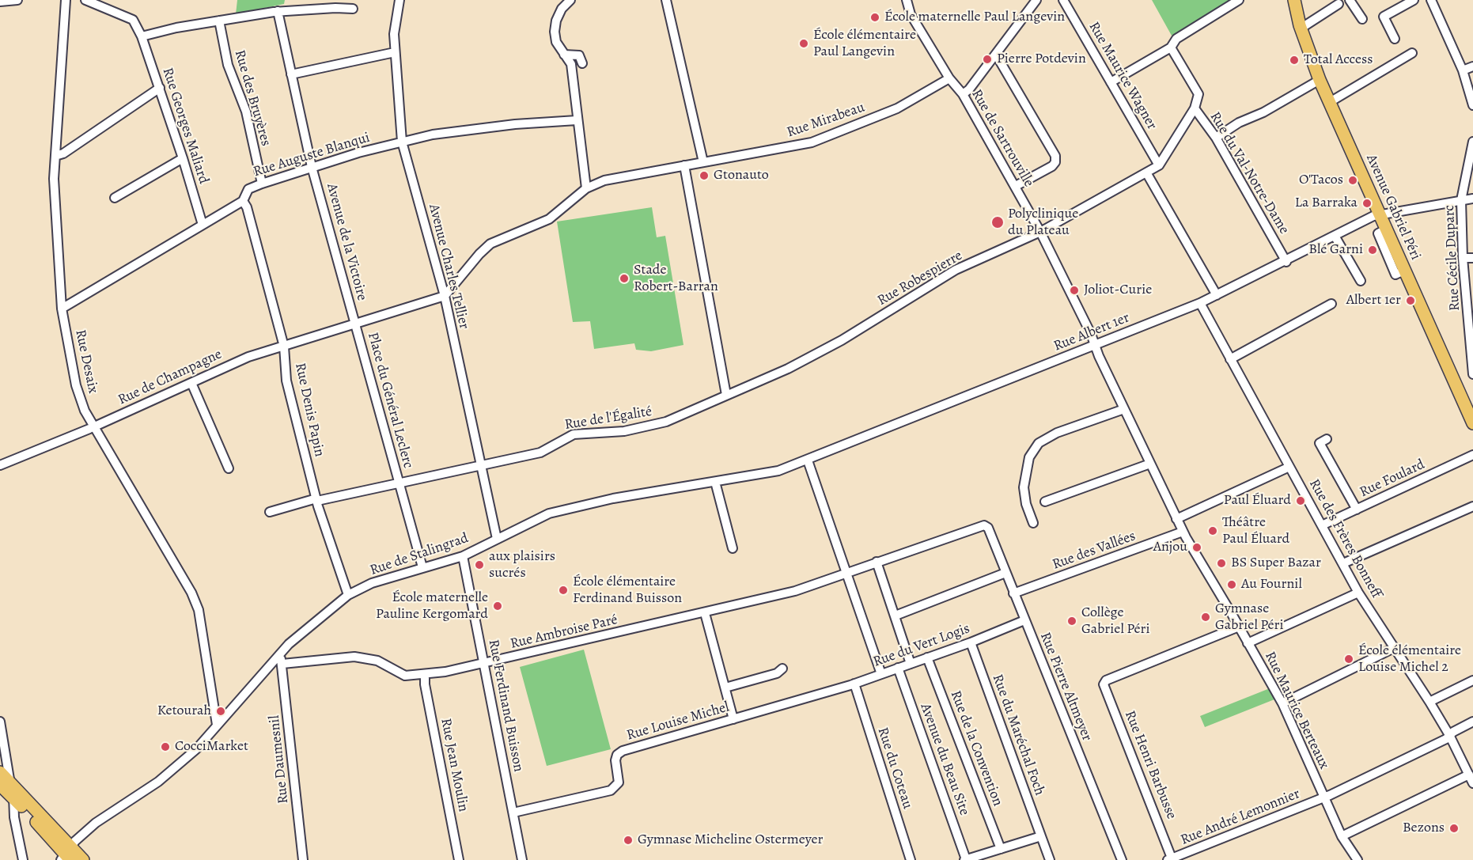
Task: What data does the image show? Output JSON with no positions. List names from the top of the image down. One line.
{"streets":{"main road":["Avenue Gabriel Péri"],"street":["Rue Maurice Wagner","Rue des Bruyères","Rue Mirabeau","Rue Georges Maliard","Rue de Sartrouville","Rue Auguste Blanqui","Rue du Val-Notre-Dame","Avenue de la Victoire","Rue Cécile Duparc","Avenue Charles Tellier","Rue Robespierre","Rue Albert 1er","Rue Desaix","Rue de Champagne","Place du Général Leclerc","Rue Denis Papin","Rue de l'Égalité","Rue Foulard","Rue des Frères Bonneff","Rue des Vallées","Rue de Stalingrad","Rue Ambroise Paré","Rue du Vert Logis","Rue Pierre Altmeyer","Rue Ferdinand Buisson","Rue Maurice Berteaux","Rue Louise Michel","Rue du Maréchal Foch","Rue de la Convention","Rue Daumesnil","Avenue du Beau Site","Rue Jean Moulin","Rue Henri Barbusse","Rue du Coteau","Rue André Lemonnier"]},"crossings":[["Rue Maurice Wagner","Rue Robespierre"],["Rue des Bruyères","Rue Auguste Blanqui"],["Rue Mirabeau","Rue de Sartrouville"],["Rue Mirabeau","Avenue Charles Tellier"],["Rue Mirabeau","Rue de Champagne"],["Rue Georges Maliard","Rue Auguste Blanqui"],["Rue de Sartrouville","Rue Robespierre"],["Rue de Sartrouville","Rue Albert 1er"],["Rue de Sartrouville","Rue Maurice Berteaux"],["Rue Auguste Blanqui","Avenue de la Victoire"],["Rue Auguste Blanqui","Avenue Charles Tellier"],["Rue Auguste Blanqui","Rue Desaix"],["Rue Auguste Blanqui","Rue Denis Papin"],["Rue du Val-Notre-Dame","Rue Albert 1er"],["Avenue Gabriel Péri","Rue Albert 1er"],["Avenue de la Victoire","Rue de Champagne"],["Avenue de la Victoire","Place du Général Leclerc"],["Rue Cécile Duparc","Rue Albert 1er"],["Avenue Charles Tellier","Rue de Champagne"],["Avenue Charles Tellier","Rue de l'Égalité"],["Avenue Charles Tellier","Rue de Stalingrad"],["Rue Robespierre","Rue de l'Égalité"],["Rue Albert 1er","Rue des Frères Bonneff"],["Rue Albert 1er","Rue de Stalingrad"],["Rue Albert 1er","Rue Maurice Berteaux"],["Rue Desaix","Rue de Champagne"],["Rue Desaix","Rue de Stalingrad"],["Rue de Champagne","Place du Général Leclerc"],["Rue de Champagne","Rue Denis Papin"],["Place du Général Leclerc","Rue de l'Égalité"],["Rue Denis Papin","Rue de l'Égalité"],["Rue Denis Papin","Rue de Stalingrad"],["Rue Foulard","Rue des Frères Bonneff"],["Rue des Frères Bonneff","Rue André Lemonnier"],["Rue des Vallées","Rue Pierre Altmeyer"],["Rue des Vallées","Rue Maurice Berteaux"],["Rue de Stalingrad","Rue Ambroise Paré"],["Rue de Stalingrad","Rue Ferdinand Buisson"],["Rue de Stalingrad","Rue Daumesnil"],["Rue Ambroise Paré","Rue Pierre Altmeyer"],["Rue Ambroise Paré","Rue Ferdinand Buisson"],["Rue Ambroise Paré","Rue Daumesnil"],["Rue Ambroise Paré","Rue Jean Moulin"],["Rue du Vert Logis","Rue Pierre Altmeyer"],["Rue du Vert Logis","Rue Louise Michel"],["Rue du Vert Logis","Rue du Maréchal Foch"],["Rue du Vert Logis","Rue de la Convention"],["Rue du Vert Logis","Avenue du Beau Site"],["Rue du Vert Logis","Rue du Coteau"],["Rue Ferdinand Buisson","Rue Louise Michel"],["Rue Maurice Berteaux","Rue Henri Barbusse"],["Rue Maurice Berteaux","Rue André Lemonnier"],["Rue Henri Barbusse","Rue André Lemonnier"]],"places":["École maternelle Paul Langevin","École élémentaire Paul Langevin","Pierre Potdevin","Total Access","Gtonauto","O'Tacos","La Barraka","Polyclinique du Plateau","Blé Garni","Stade Robert-Barran","Joliot-Curie","Albert 1er","Paul Éluard","Théâtre Paul Éluard","Anjou","BS Super Bazar","aux plaisirs sucrés","Au Fournil","École élémentaire Ferdinand Buisson","École maternelle Pauline Kergomard","Gymnase Gabriel Péri","Collège Gabriel Péri","École élémentaire Louise Michel 2","Ketourah","CocciMarket","Bezons","Gymnase Micheline Ostermeyer"]}
